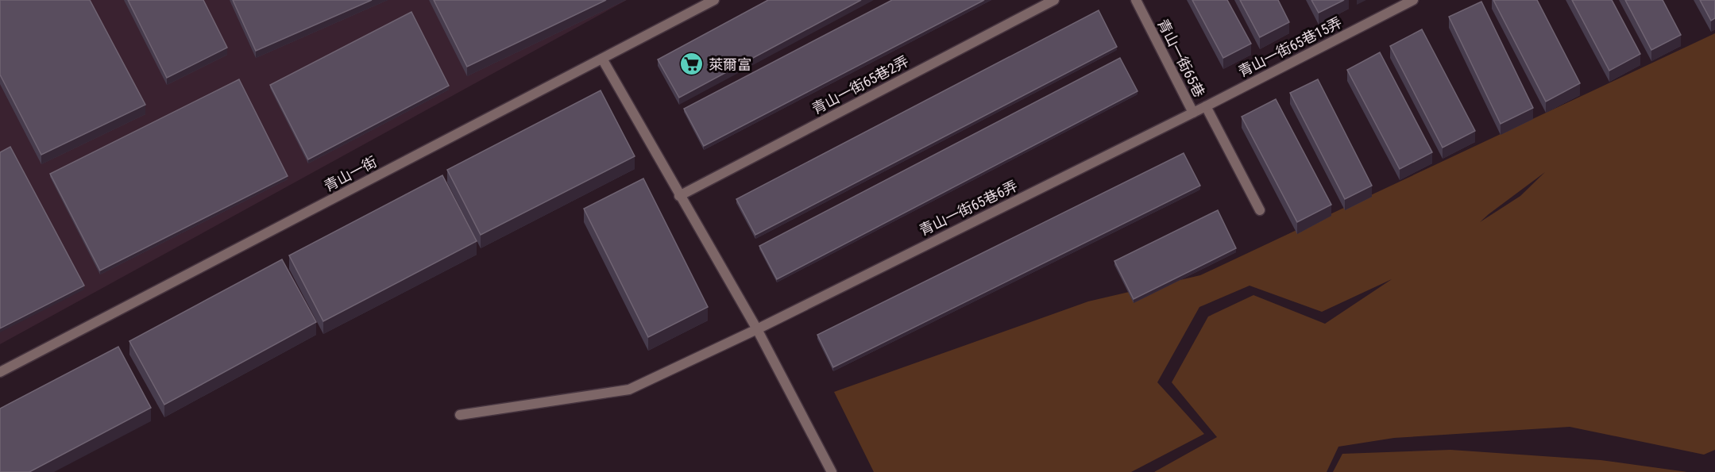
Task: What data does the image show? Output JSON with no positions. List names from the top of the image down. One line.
{"streets":{"street":["青山一街65巷15弄","青山一街65巷","青山一街65巷2弄","青山一街","青山一街65巷6弄"]},"crossings":[["青山一街65巷15弄","青山一街65巷"],["青山一街65巷","青山一街65巷6弄"]],"places":{"supermarket":["萊爾富"]}}
